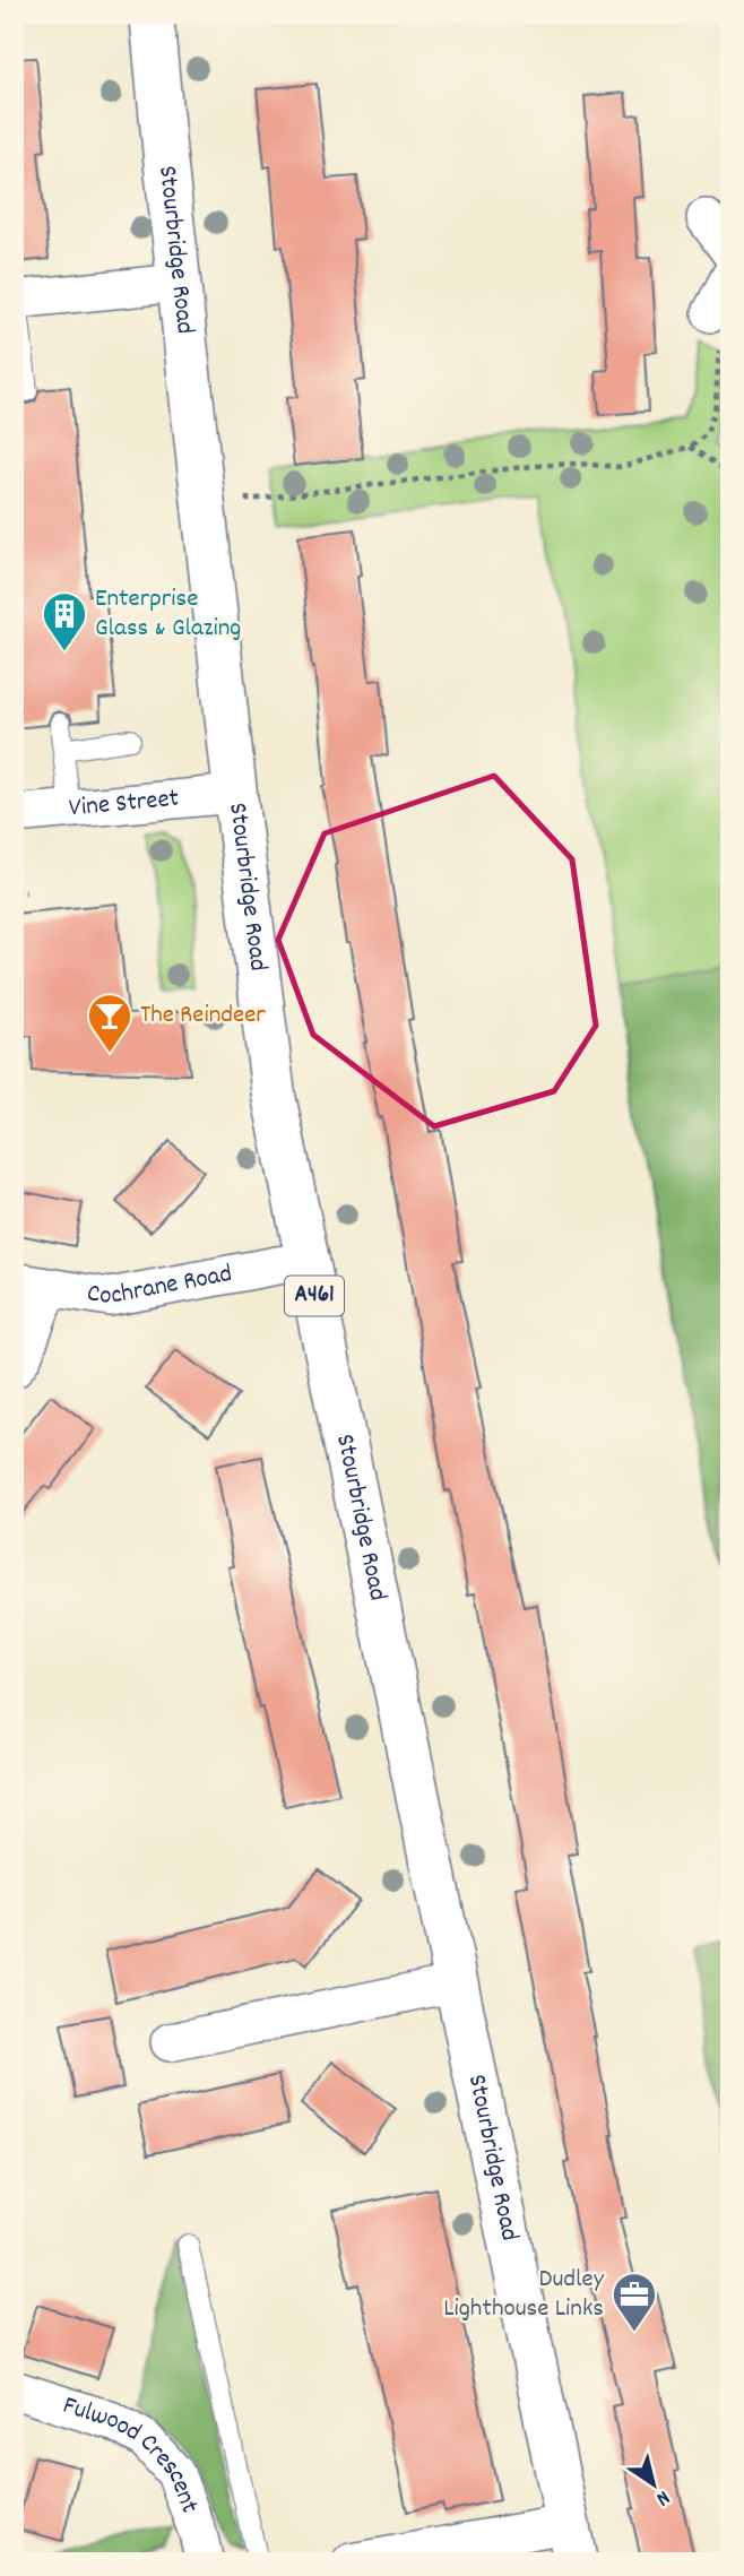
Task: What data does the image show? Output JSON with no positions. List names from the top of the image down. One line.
{"streets":{"main road":["Stourbridge Road","A461"],"street":["Vine Street","Cochrane Road","Fulwood Crescent"]},"crossings":[["Stourbridge Road","Vine Street"],["Stourbridge Road","Cochrane Road"]],"places":{"building":["Enterprise Glass & Glazing"],"bar":["The Reindeer"],"office":["Dudley Lighthouse Links"]},"north":"bottom right"}
